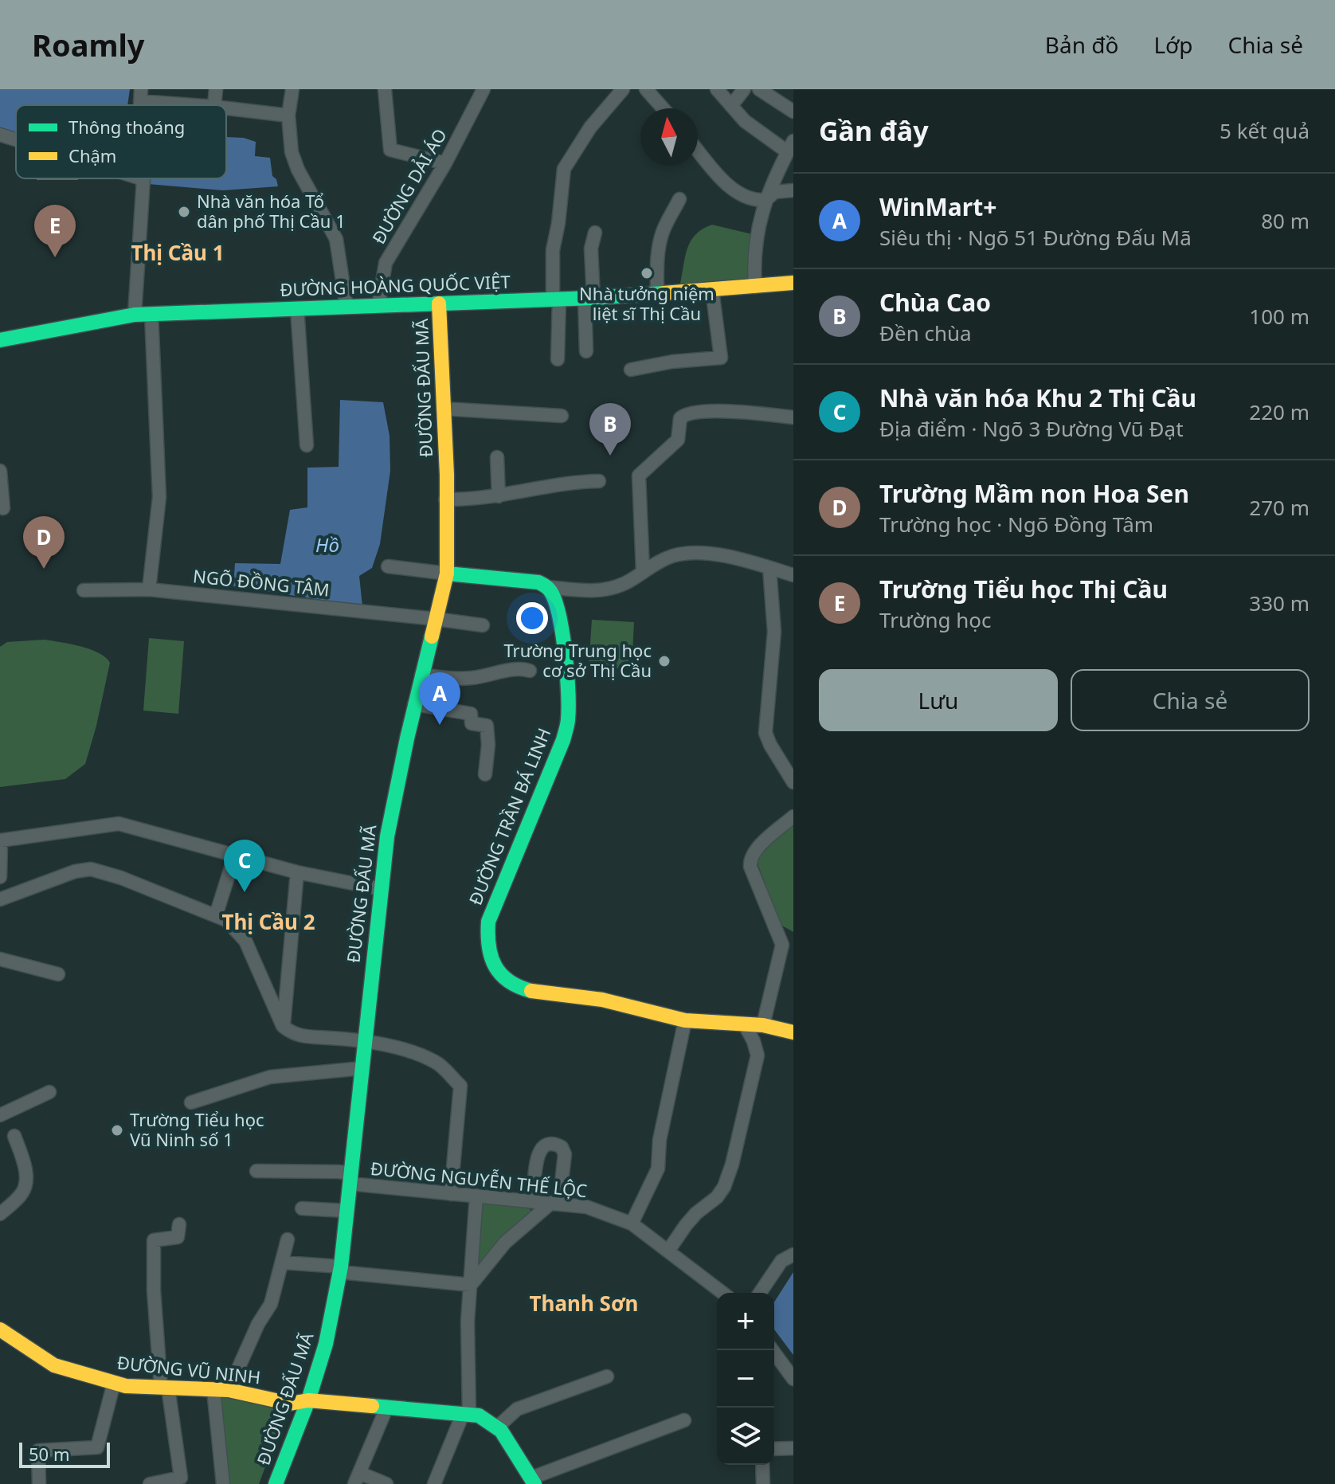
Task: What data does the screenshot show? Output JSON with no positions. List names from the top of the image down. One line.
{"streets":{"street":["ĐƯỜNG DẢI ÁO","ĐƯỜNG HOÀNG QUỐC VIỆT","ĐƯỜNG ĐẤU MÃ","NGÕ ĐỒNG TÂM","ĐƯỜNG TRẦN BÁ LINH","ĐƯỜNG NGUYỄN THẾ LỘC","ĐƯỜNG VŨ NINH"]},"crossings":[["ĐƯỜNG DẢI ÁO","ĐƯỜNG HOÀNG QUỐC VIỆT"],["ĐƯỜNG HOÀNG QUỐC VIỆT","ĐƯỜNG ĐẤU MÃ"],["ĐƯỜNG ĐẤU MÃ","NGÕ ĐỒNG TÂM"],["ĐƯỜNG ĐẤU MÃ","ĐƯỜNG NGUYỄN THẾ LỘC"],["ĐƯỜNG ĐẤU MÃ","ĐƯỜNG VŨ NINH"]],"districts":["Thị Cầu 1","Thị Cầu 2","Thanh Sơn"],"water":["Hồ"],"places":["Nhà văn hóa Tổ dân phố Thị Cầu 1","Nhà tưởng niệm liệt sĩ Thị Cầu","Trường Trung học cơ sở Thị Cầu","Trường Tiểu học Vũ Ninh số 1"],"legend":["Thông thoáng","Chậm"],"scale_bar":"50 m","north":"top","page":{"header":"Roamly","nav":["Bản đồ","Lớp","Chia sẻ"],"heading":["Gần đây","5 kết quả"],"list":[{"mark":"A","name":"WinMart+","note":"Siêu thị · Ngõ 51 Đường Đấu Mã","value":"80 m"},{"mark":"B","name":"Chùa Cao","note":"Đền chùa","value":"100 m"},{"mark":"C","name":"Nhà văn hóa Khu 2 Thị Cầu","note":"Địa điểm · Ngõ 3 Đường Vũ Đạt","value":"220 m"},{"mark":"D","name":"Trường Mầm non Hoa Sen","note":"Trường học · Ngõ Đồng Tâm","value":"270 m"},{"mark":"E","name":"Trường Tiểu học Thị Cầu","note":"Trường học","value":"330 m"}],"pins":["E","B","D","A","C"],"buttons":["Lưu","Chia sẻ"],"map_buttons":["+","−"],"scale":"50 m"}}
